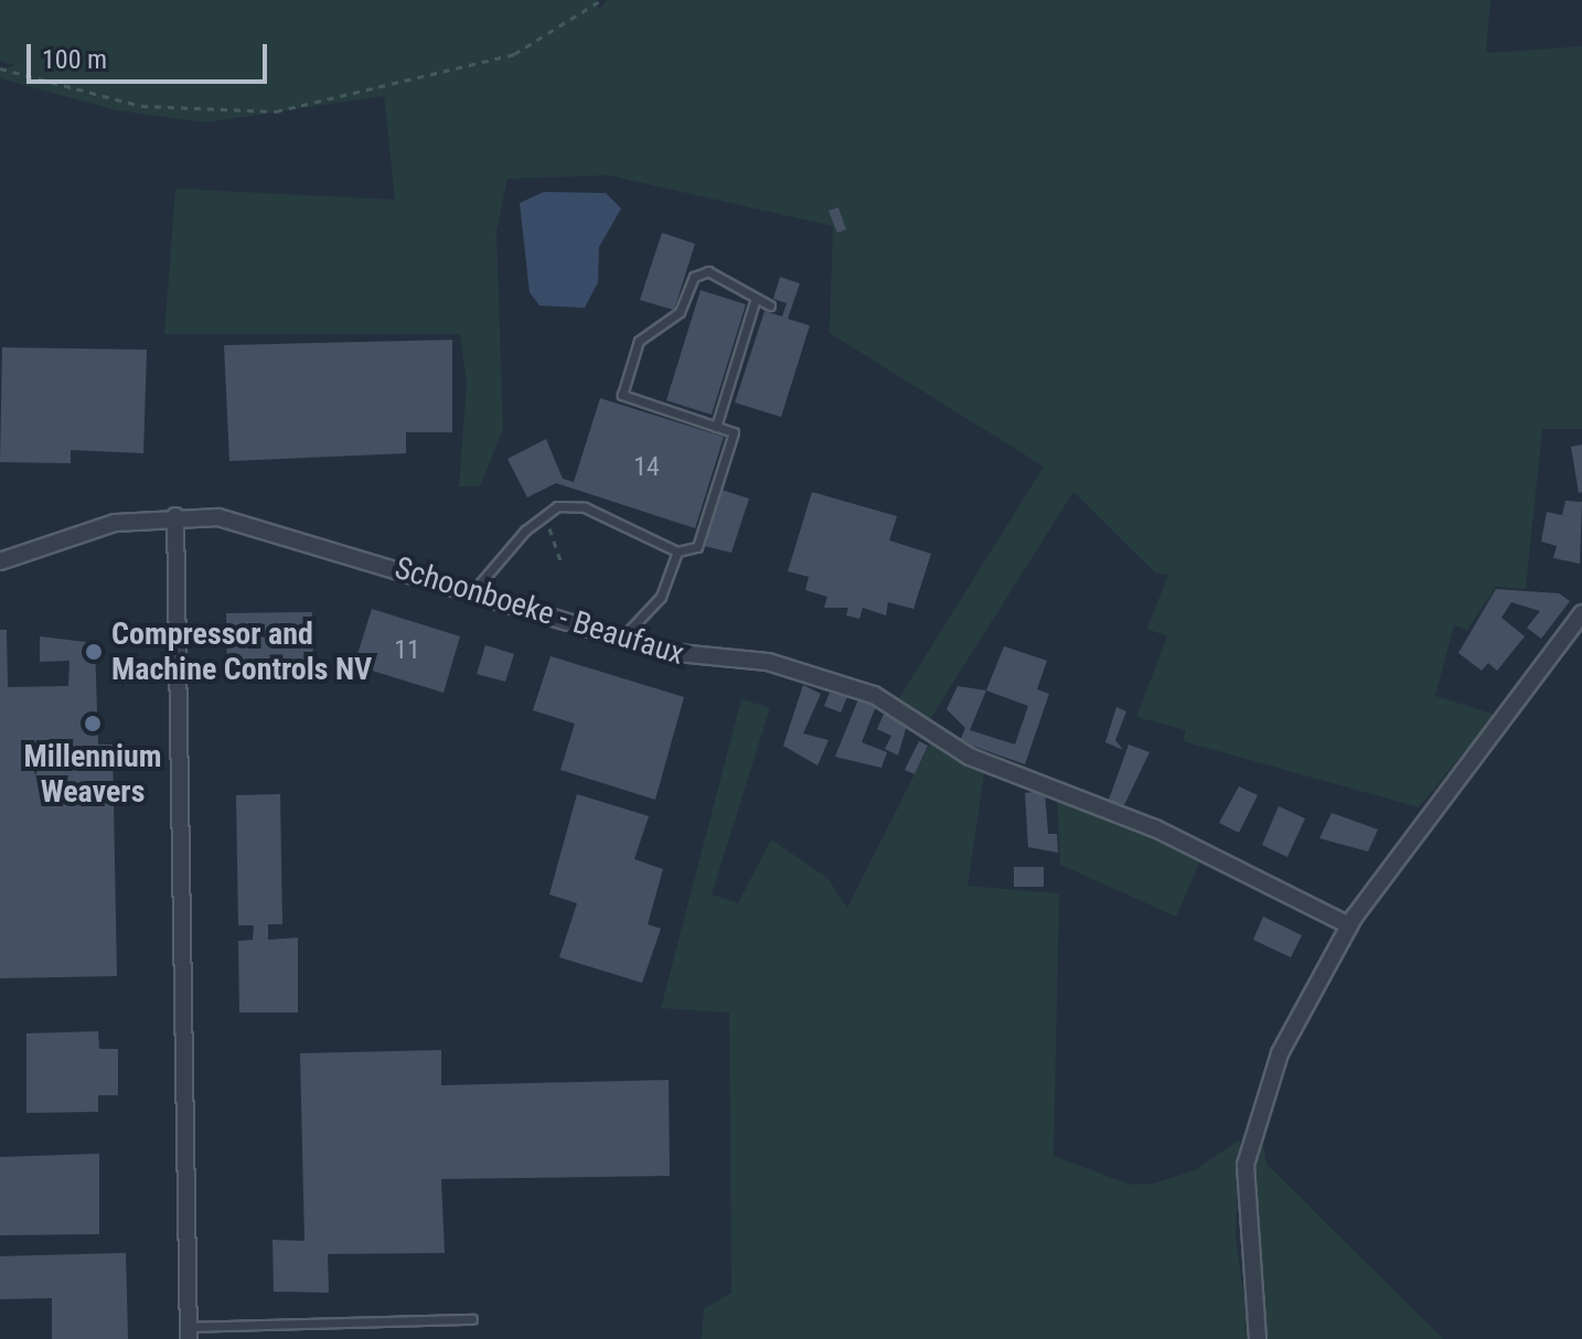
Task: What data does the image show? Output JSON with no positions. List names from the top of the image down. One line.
{"streets":{"street":["Schoonboeke - Beaufaux"]},"places":["Compressor and Machine Controls NV","Millennium Weavers"],"house_numbers":["14","11"],"scale_bar":"100 m"}
